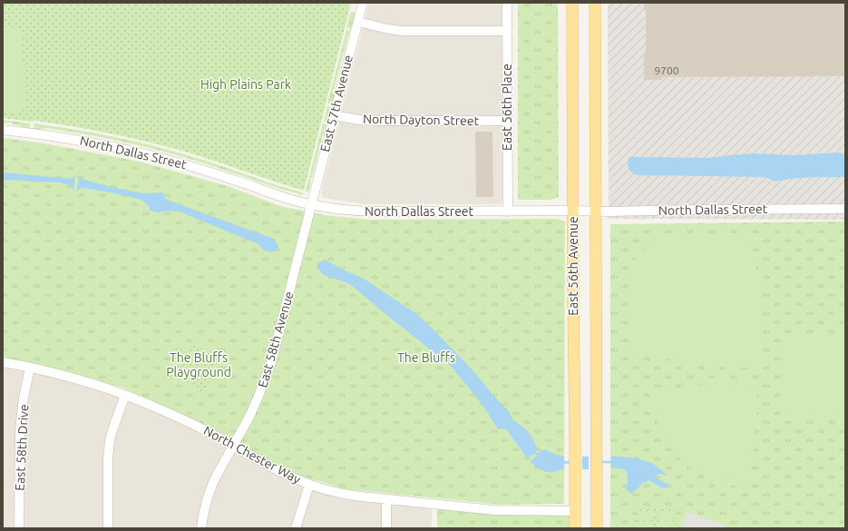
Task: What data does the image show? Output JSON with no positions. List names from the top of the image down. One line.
{"streets":{"main road":["East 56th Avenue"],"street":["East 57th Avenue","East 56th Place","North Dayton Street","North Dallas Street","East 58th Avenue","East 58th Drive","North Chester Way"]},"crossings":[["East 57th Avenue","North Dayton Street"],["East 57th Avenue","North Dallas Street"],["East 57th Avenue","East 58th Avenue"],["East 56th Place","North Dayton Street"],["East 56th Place","North Dallas Street"],["North Dallas Street","East 56th Avenue"],["North Dallas Street","East 58th Avenue"],["East 56th Avenue","North Chester Way"],["East 58th Avenue","North Chester Way"],["East 58th Drive","North Chester Way"]],"parks":["High Plains Park","The Bluffs Playground","The Bluffs"],"house_numbers":["9700"]}
